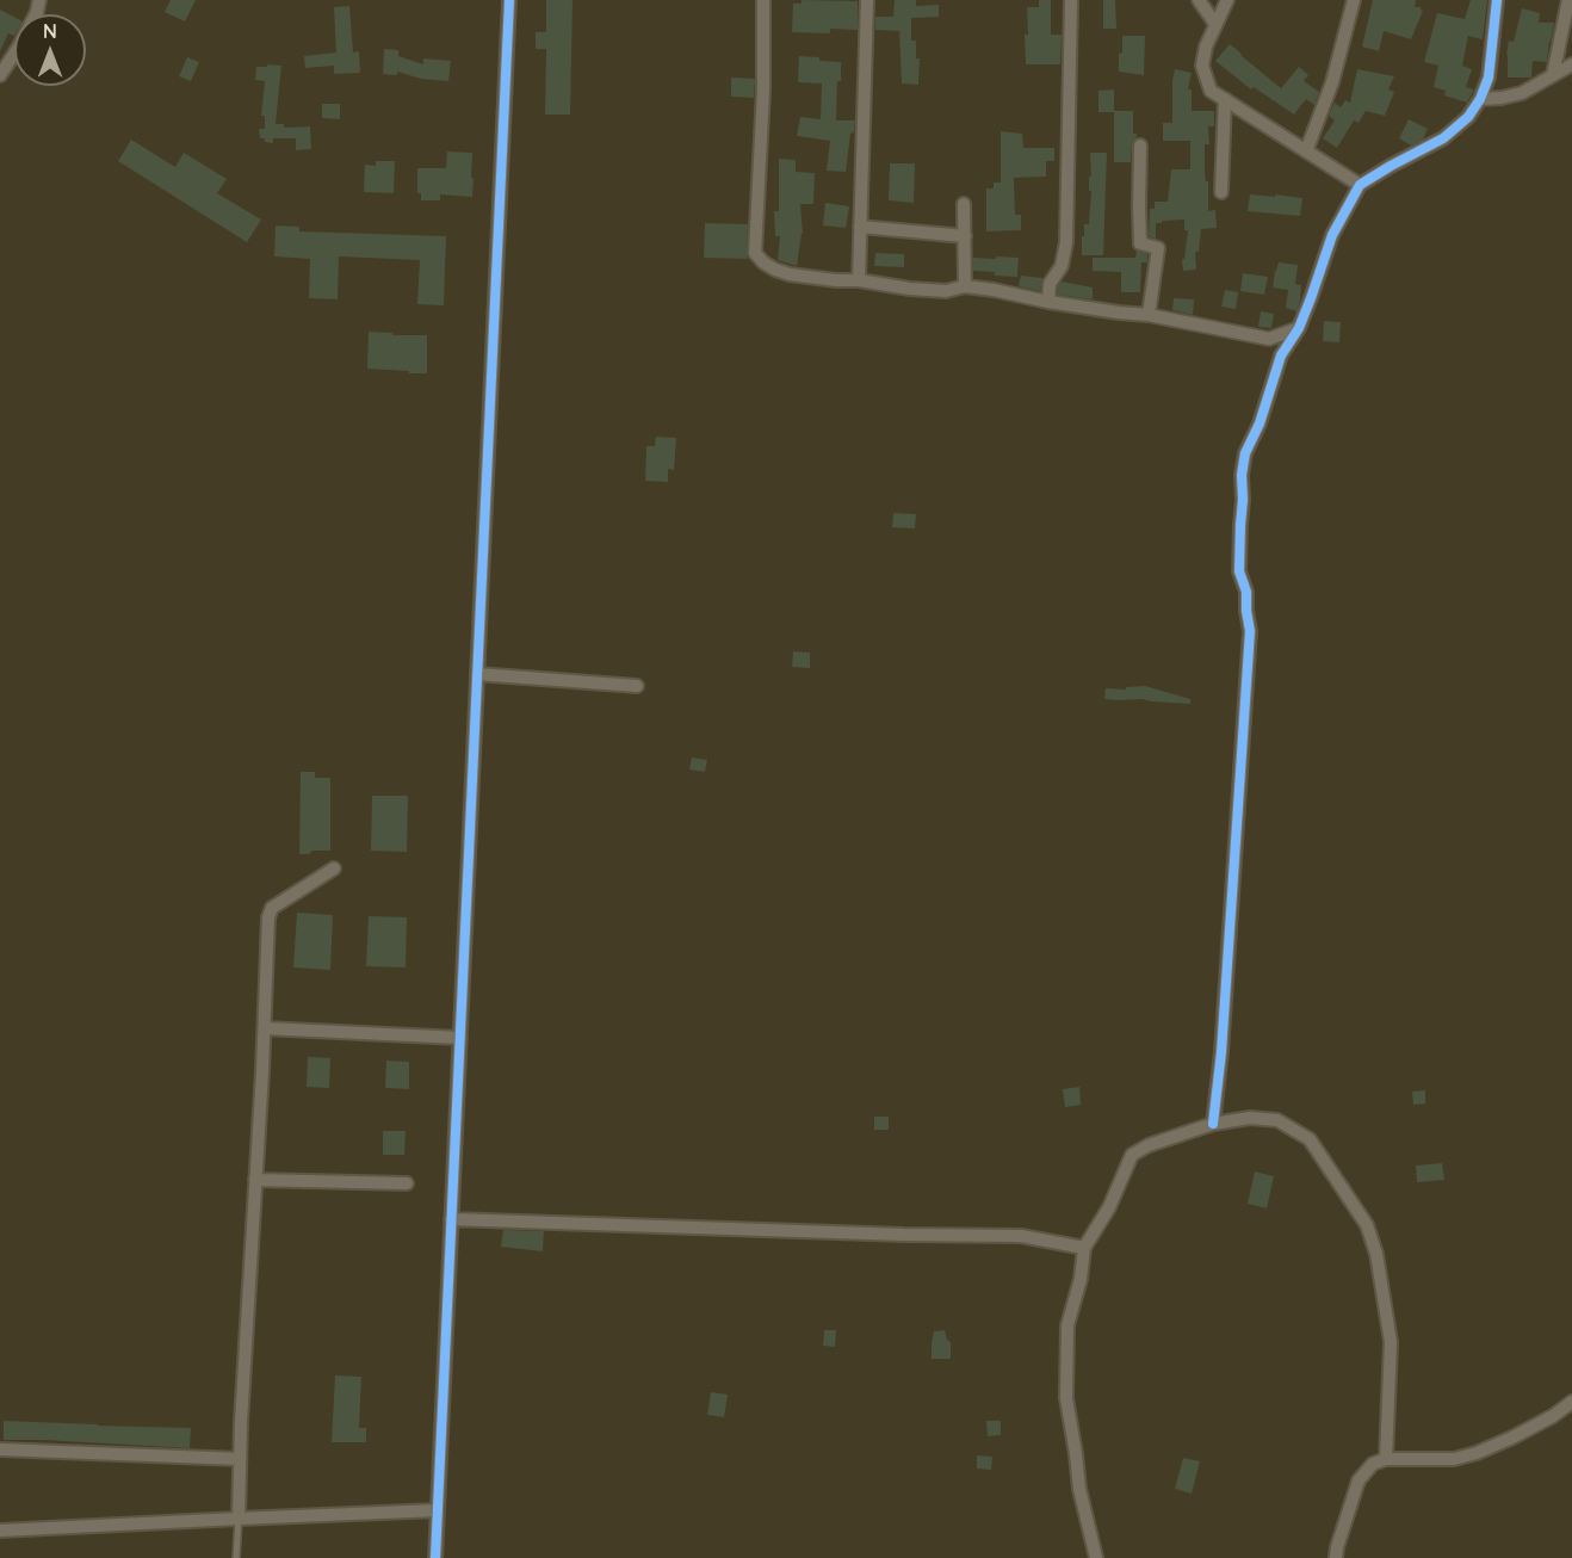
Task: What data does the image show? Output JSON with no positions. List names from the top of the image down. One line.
{"north":"top"}
